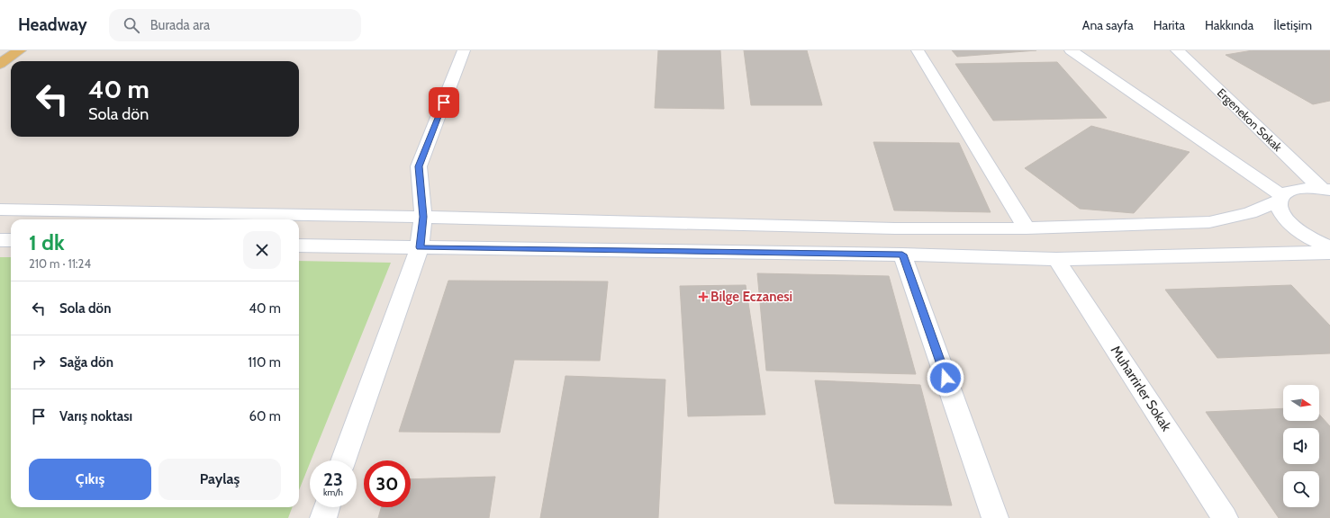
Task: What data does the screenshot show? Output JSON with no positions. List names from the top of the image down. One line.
{"streets":{"street":["Ergenekon Sokak","Muharrirler Sokak"]},"places":{"health":["Bilge Eczanesi"]},"north":"right","page":{"header":"Headway","search":"Burada ara","nav":["Ana sayfa","Harita","Hakkında","İletişim"],"turn":["40 m","Sola dön"],"heading":["1 dk","210 m · 11:24"],"list":[{"name":"Sola dön","value":"40 m"},{"name":"Sağa dön","value":"110 m"},{"name":"Varış noktası","value":"60 m"}],"buttons":["Çıkış","Paylaş"],"speed":"23 km/h","limit":"30"}}
